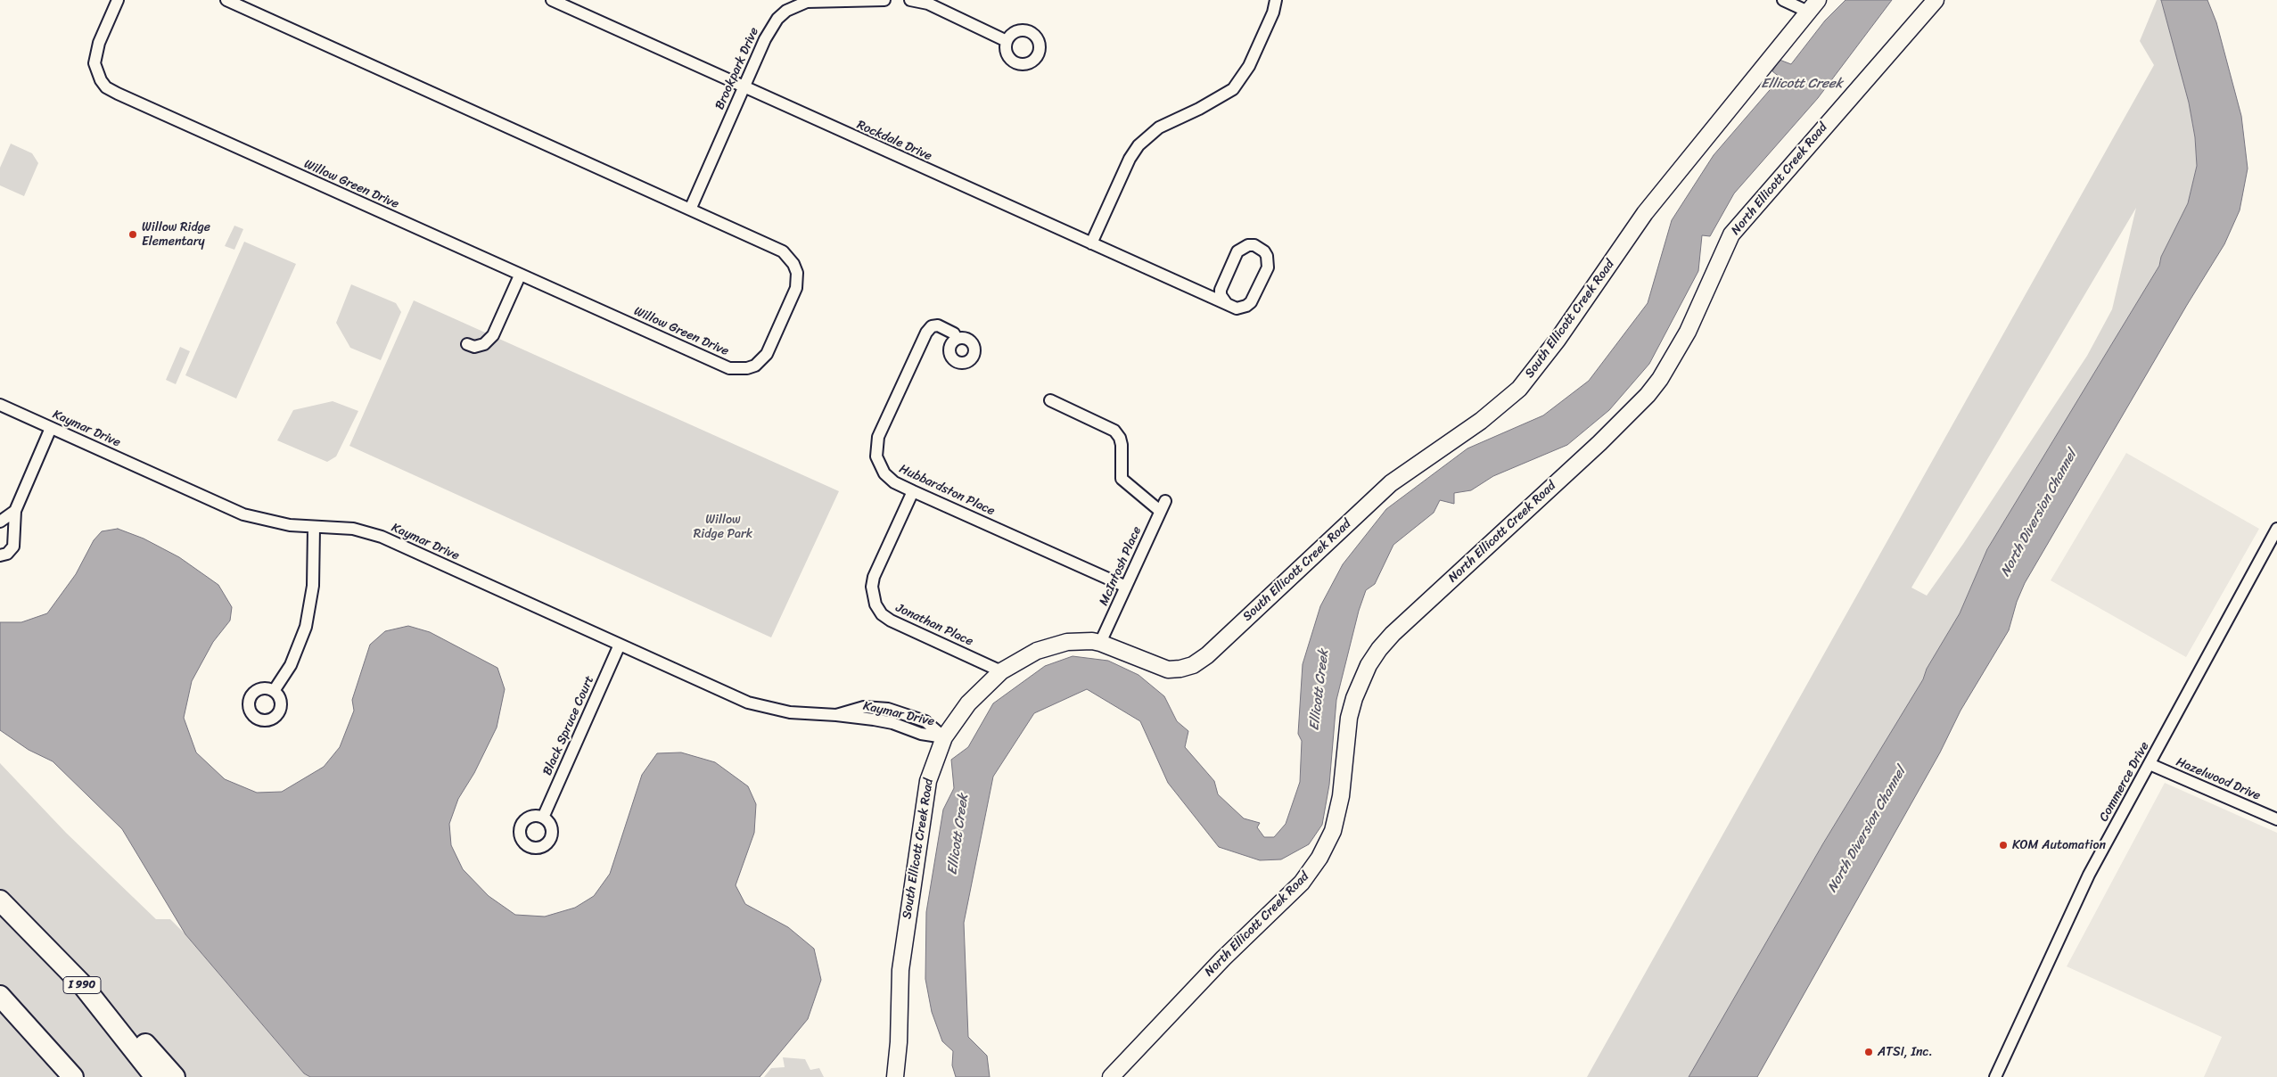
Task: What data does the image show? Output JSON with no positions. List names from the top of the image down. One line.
{"streets":{"highway":["I 990"],"street":["Brookpark Drive","Rockdale Drive","North Ellicott Creek Road","Willow Green Drive","South Ellicott Creek Road","Kaymar Drive","Hubbardston Place","McIntosh Place","Jonathan Place","Black Spruce Court","Hazelwood Drive","Commerce Drive"]},"crossings":[["Brookpark Drive","Rockdale Drive"],["Brookpark Drive","Willow Green Drive"],["South Ellicott Creek Road","Kaymar Drive"],["South Ellicott Creek Road","McIntosh Place"],["South Ellicott Creek Road","Jonathan Place"],["Kaymar Drive","Black Spruce Court"],["Hubbardston Place","McIntosh Place"],["Hubbardston Place","Jonathan Place"],["Hazelwood Drive","Commerce Drive"]],"water":["Ellicott Creek","North Diversion Channel"],"parks":["Willow Ridge Park"],"places":["Willow Ridge Elementary","KOM Automation","ATSI, Inc."]}
